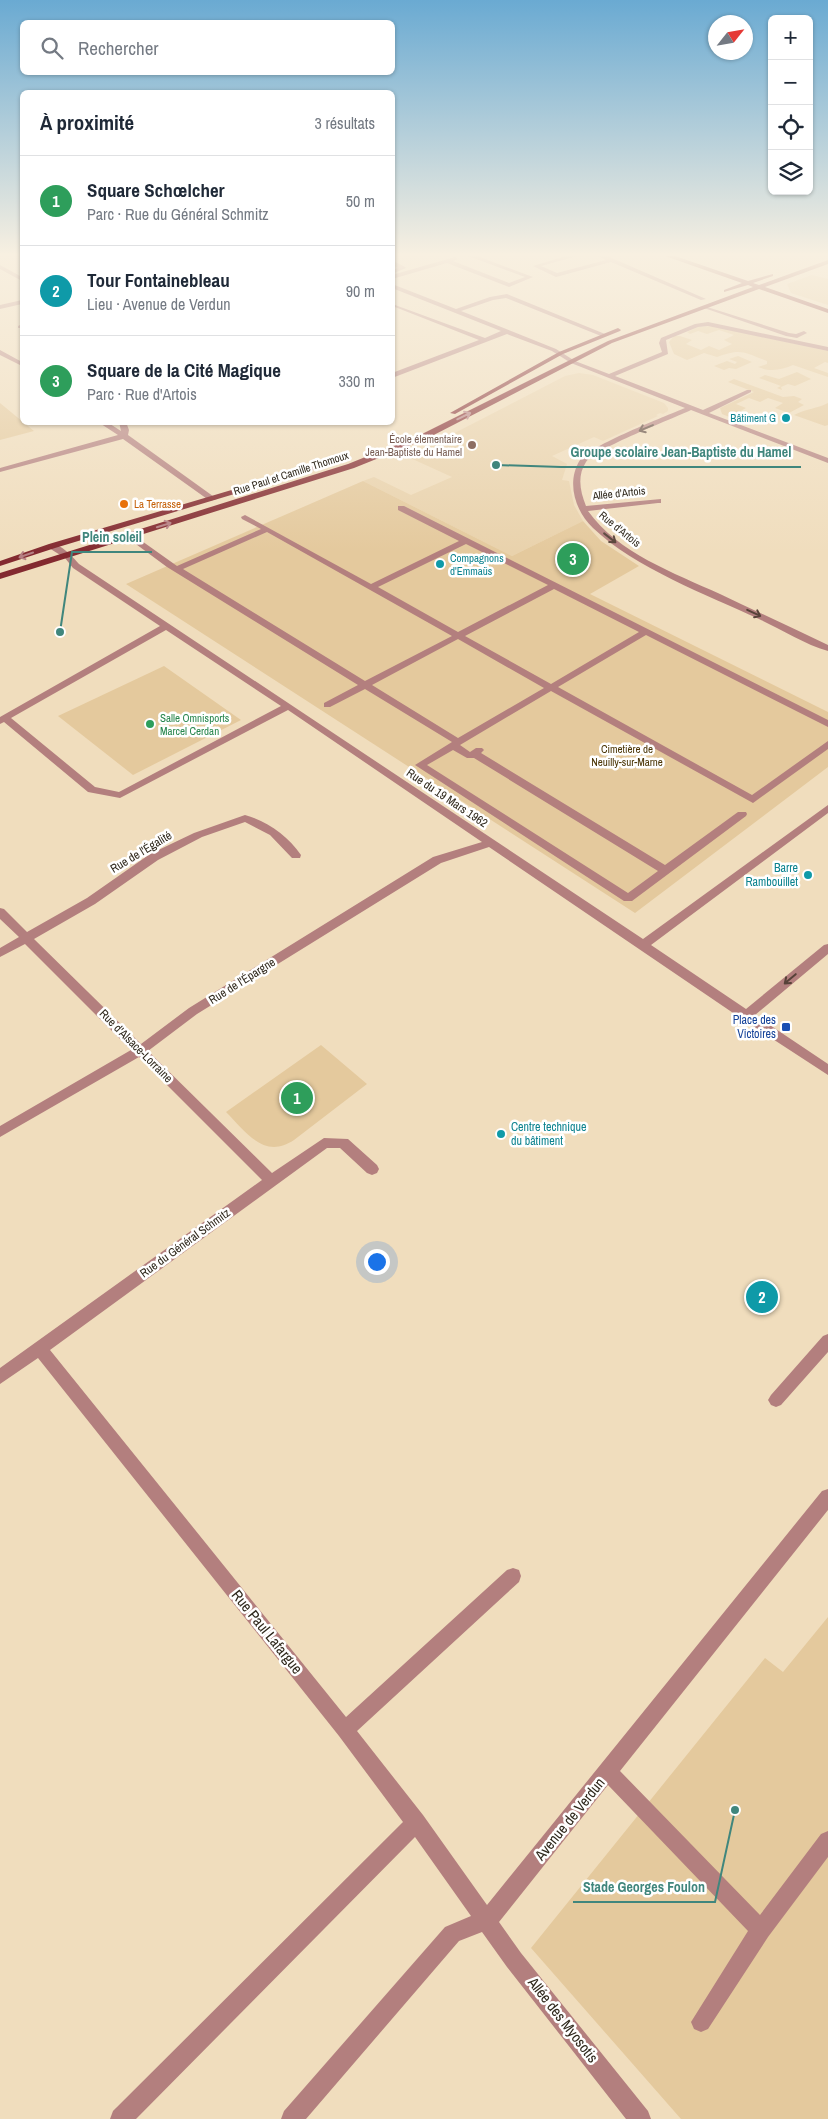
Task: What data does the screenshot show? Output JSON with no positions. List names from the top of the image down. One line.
{"streets":{"main road":["Rue Paul et Camille Thomoux"],"street":["Allée d'Artois","Rue d'Artois","Rue du 19 Mars 1962","Rue de l'Égalité","Rue de l'Épargne","Rue d'Alsace-Lorraine","Rue du Général Schmitz","Rue Paul Lafargue","Avenue de Verdun","Allée des Myosotis"]},"crossings":[["Rue Paul et Camille Thomoux","Rue du 19 Mars 1962"],["Allée d'Artois","Rue d'Artois"],["Rue du 19 Mars 1962","Rue de l'Épargne"],["Rue de l'Égalité","Rue d'Alsace-Lorraine"],["Rue de l'Épargne","Rue d'Alsace-Lorraine"],["Rue d'Alsace-Lorraine","Rue du Général Schmitz"],["Rue du Général Schmitz","Rue Paul Lafargue"],["Rue Paul Lafargue","Avenue de Verdun"],["Rue Paul Lafargue","Allée des Myosotis"],["Avenue de Verdun","Allée des Myosotis"]],"parks":["Cimetière de Neuilly-sur-Marne"],"places":{"other":["Bâtiment G","École élementaire Jean-Baptiste du Hamel","Groupe scolaire Jean-Baptiste du Hamel","La Terrasse","Compagnons d'Emmaüs","Plein soleil","Salle Omnisports Marcel Cerdan","Barre Rambouillet","Centre technique du bâtiment","Stade Georges Foulon"],"transit":["Place des Victoires"]},"north":"top right","page":{"map_buttons":["+","−"],"search":"Rechercher","heading":["À proximité","3 résultats"],"list":[{"mark":"1","name":"Square Schœlcher","note":"Parc · Rue du Général Schmitz","value":"50 m"},{"mark":"2","name":"Tour Fontainebleau","note":"Lieu · Avenue de Verdun","value":"90 m"},{"mark":"3","name":"Square de la Cité Magique","note":"Parc · Rue d'Artois","value":"330 m"}],"pins":["3","1","2"]}}
